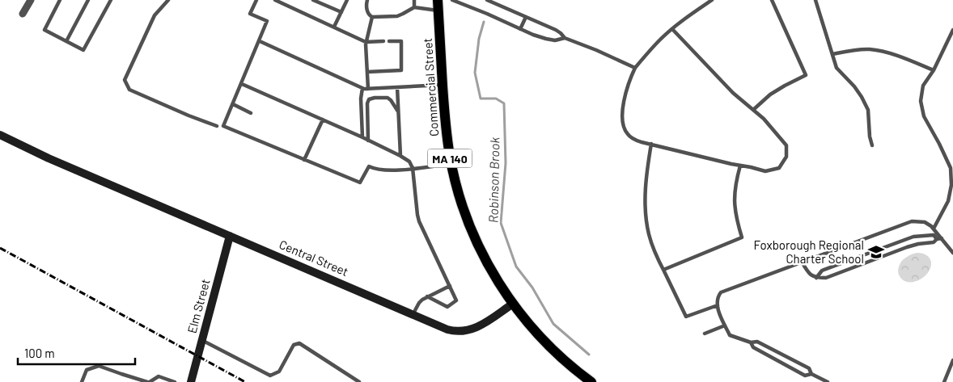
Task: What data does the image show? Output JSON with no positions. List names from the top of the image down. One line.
{"streets":{"main road":["Commercial Street","MA 140","Central Street","Elm Street"]},"crossings":[["Commercial Street","MA 140"],["Commercial Street","Central Street"],["MA 140","Central Street"],["Central Street","Elm Street"]],"water":["Robinson Brook"],"places":{"school or university":["Foxborough Regional Charter School"]},"scale_bar":"100 m"}
